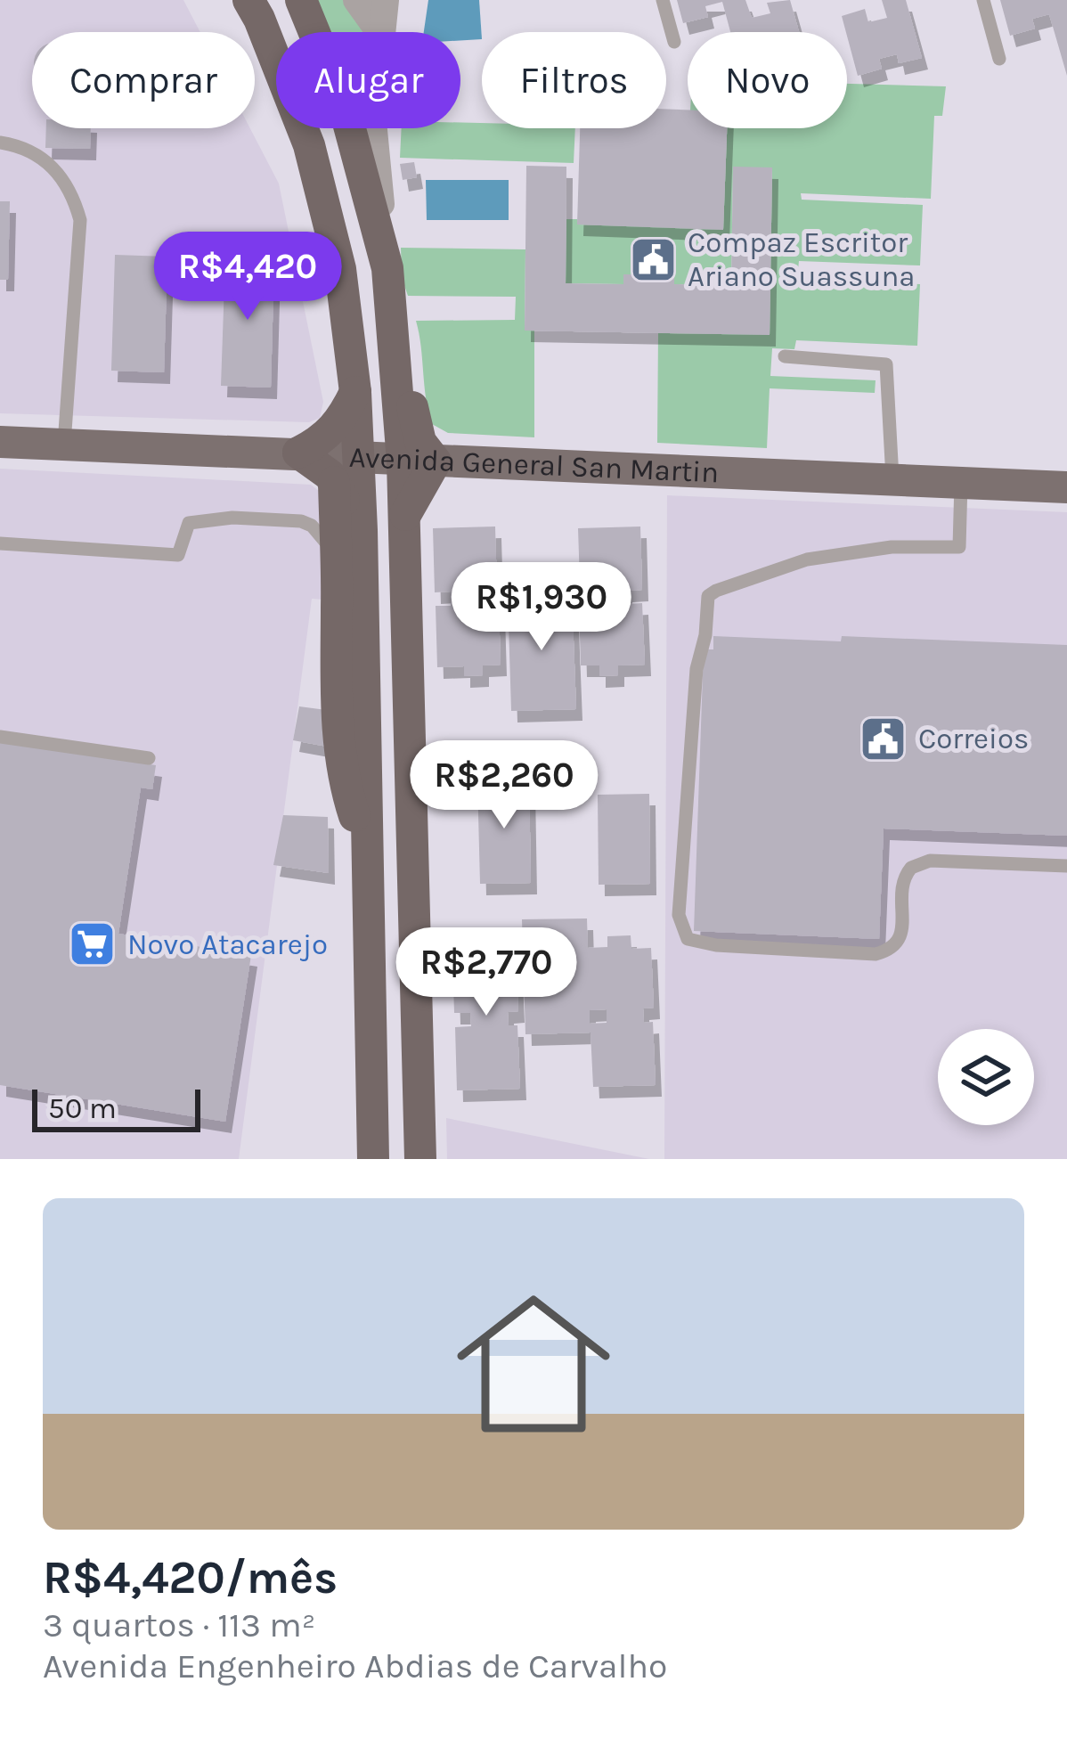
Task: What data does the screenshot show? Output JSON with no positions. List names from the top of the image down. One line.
{"streets":{"main road":["Avenida General San Martin"]},"places":{"public building":["Compaz Escritor Ariano Suassuna","Correios"],"supermarket":["Novo Atacarejo"]},"scale_bar":"50 m","page":{"chip":["Comprar","Alugar","Filtros","Novo"],"price":["R$4,420","R$1,930","R$2,260","R$2,770"],"scale":"50 m","list":[{"name":"R$4,420/mês","note":"3 quartos · 113 m² · Avenida Engenheiro Abdias de Carvalho"}]}}
